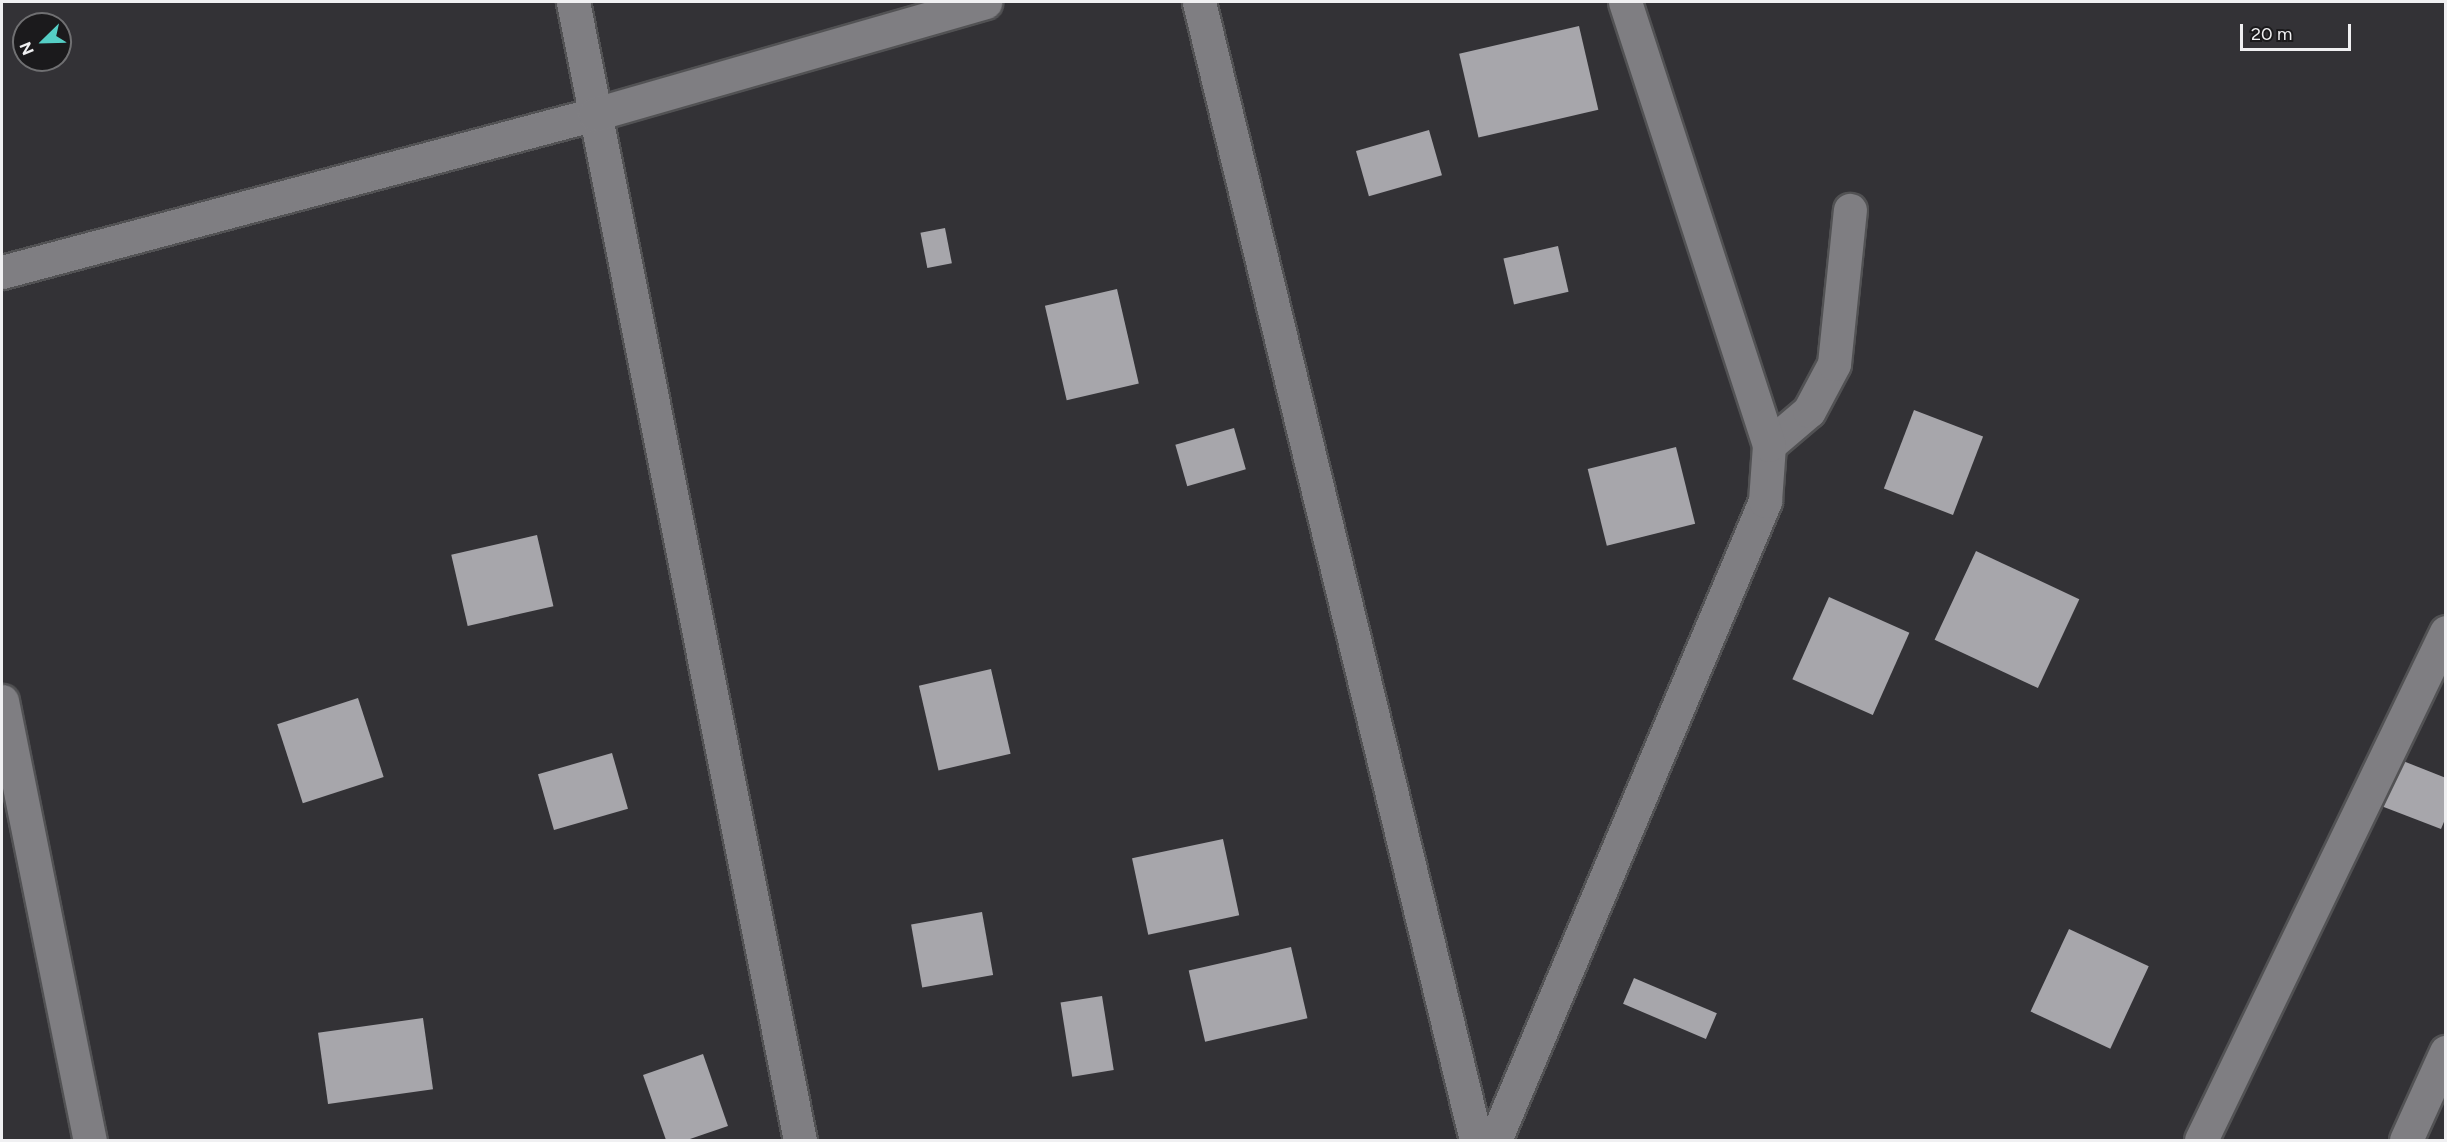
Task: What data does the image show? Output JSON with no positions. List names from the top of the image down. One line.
{"scale_bar":"20 m","north":"bottom left"}
